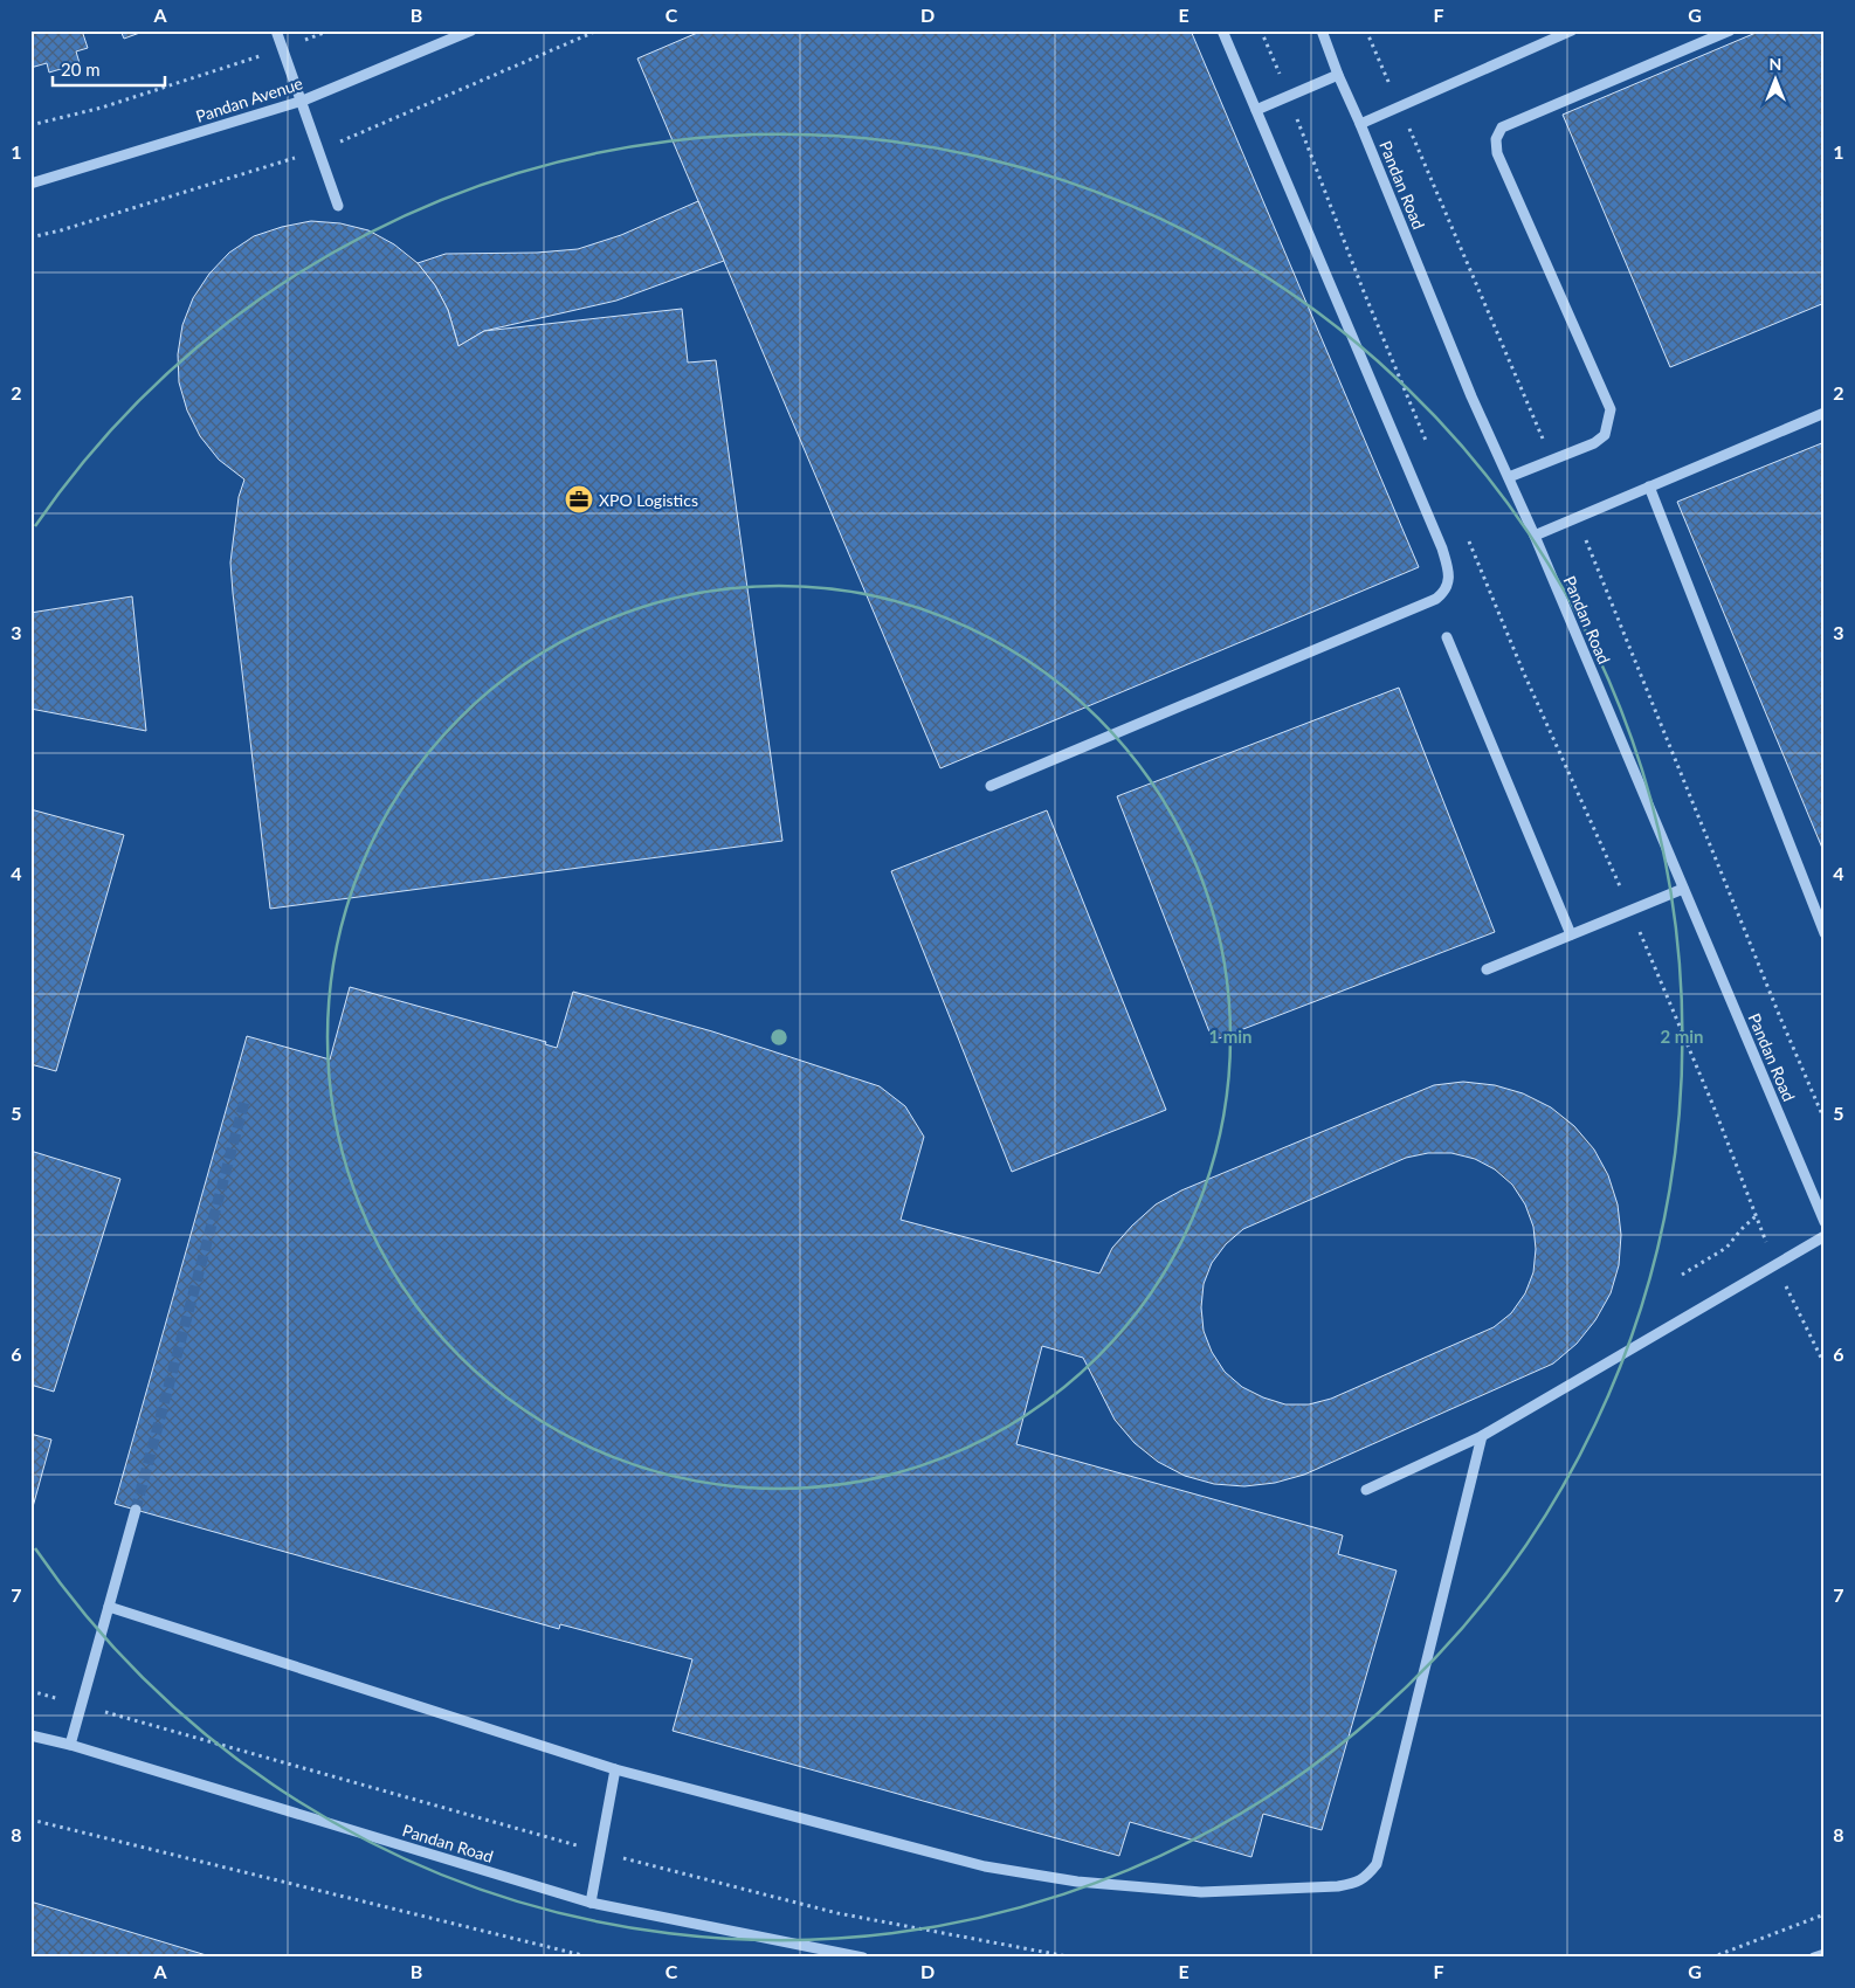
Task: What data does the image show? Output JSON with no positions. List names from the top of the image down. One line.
{"streets":{"street":["Pandan Avenue","Pandan Road"]},"places":{"office":["XPO Logistics"]},"scale_bar":"20 m","north":"top","grid":{"columns":["A","B","C","D","E","F","G"],"rows":["1","2","3","4","5","6","7","8"]},"rings":["1 min","2 min"]}
